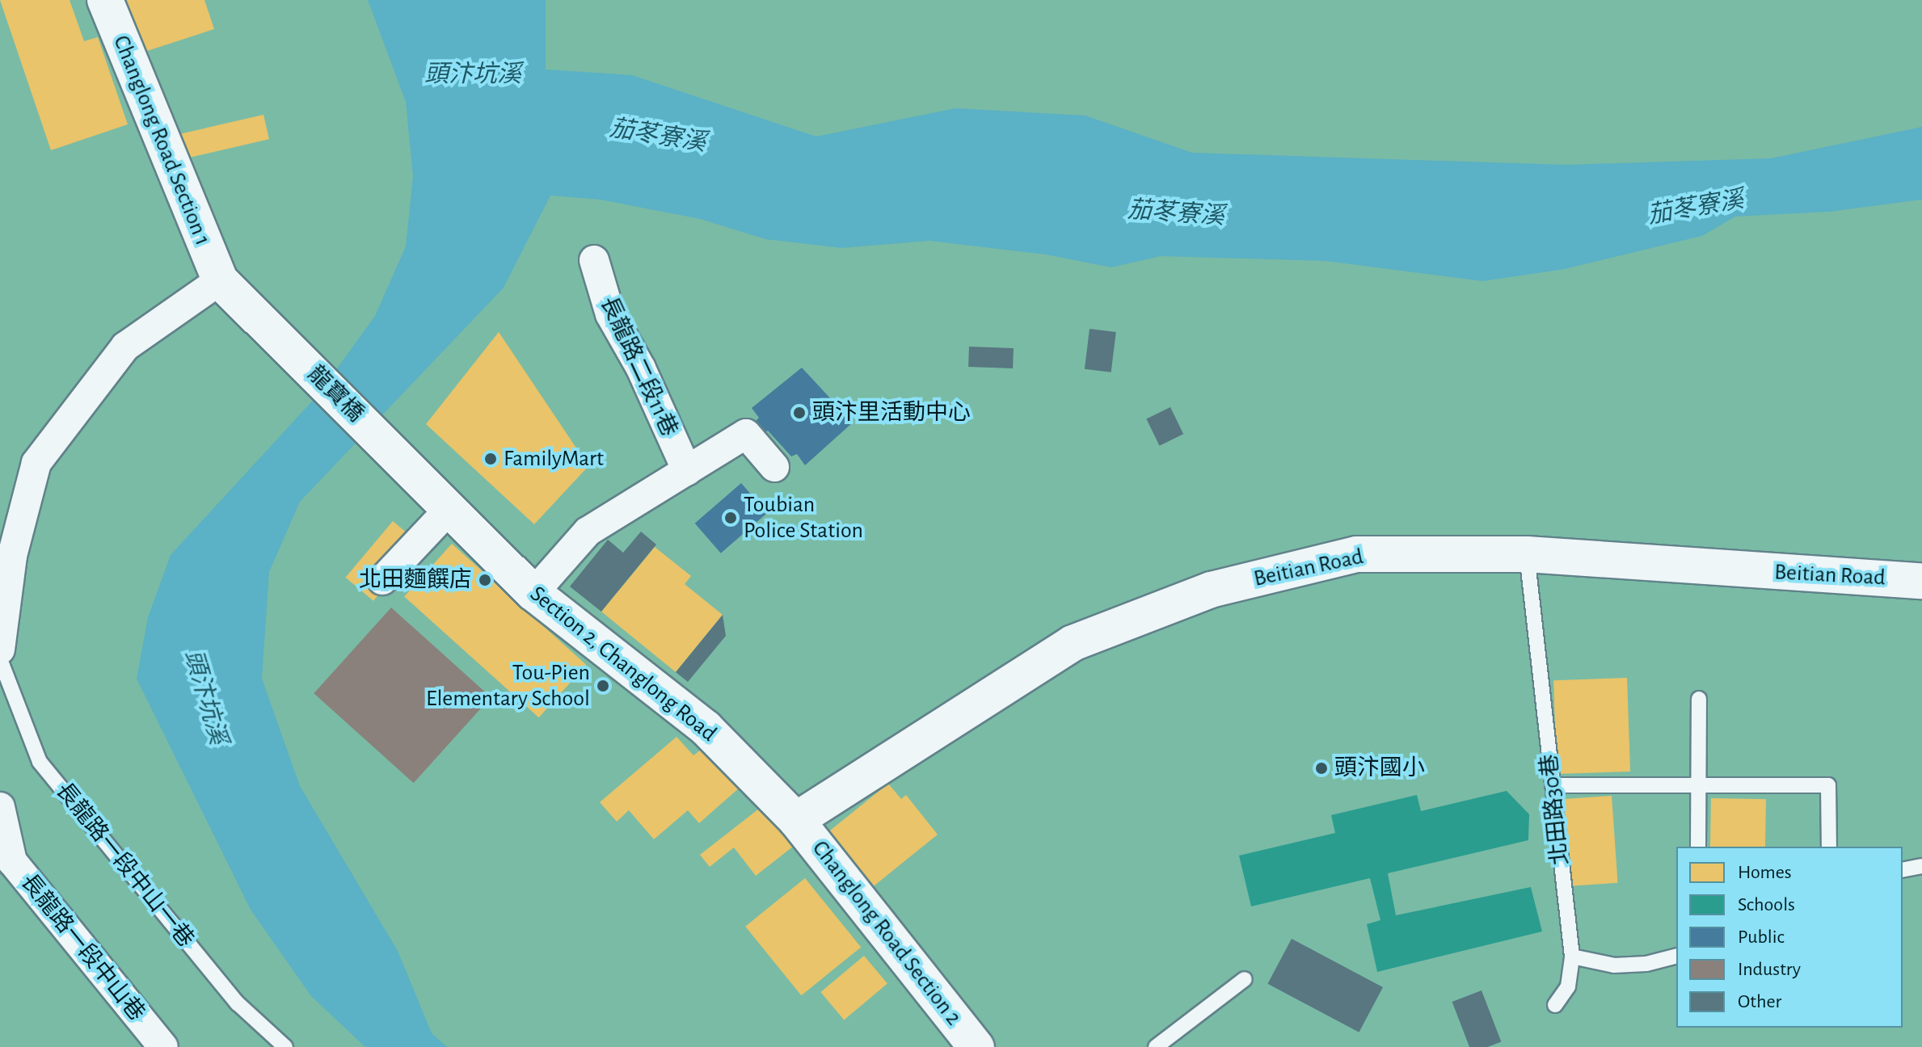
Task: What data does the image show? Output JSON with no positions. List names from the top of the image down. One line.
{"streets":{"main road":["Changlong Road Section 1","龍寶橋","Beitian Road","Section 2, Changlong Road","Changlong Road Section 2"],"street":["長龍路二段11巷","長龍路一段中山巷"],"lane":["北田路30巷","長龍路一段中山一巷"]},"crossings":[["Changlong Road Section 1","龍寶橋"],["龍寶橋","Section 2, Changlong Road"],["Beitian Road","Section 2, Changlong Road"],["Beitian Road","北田路30巷"],["Beitian Road","Changlong Road Section 2"],["Section 2, Changlong Road","Changlong Road Section 2"]],"water":["頭汴坑溪","茄苳寮溪"],"places":["頭汴里活動中心","FamilyMart","Toubian Police Station","北田麵饌店","Tou-Pien Elementary School","頭汴國小"],"legend":["Homes","Schools","Public","Industry","Other"]}
